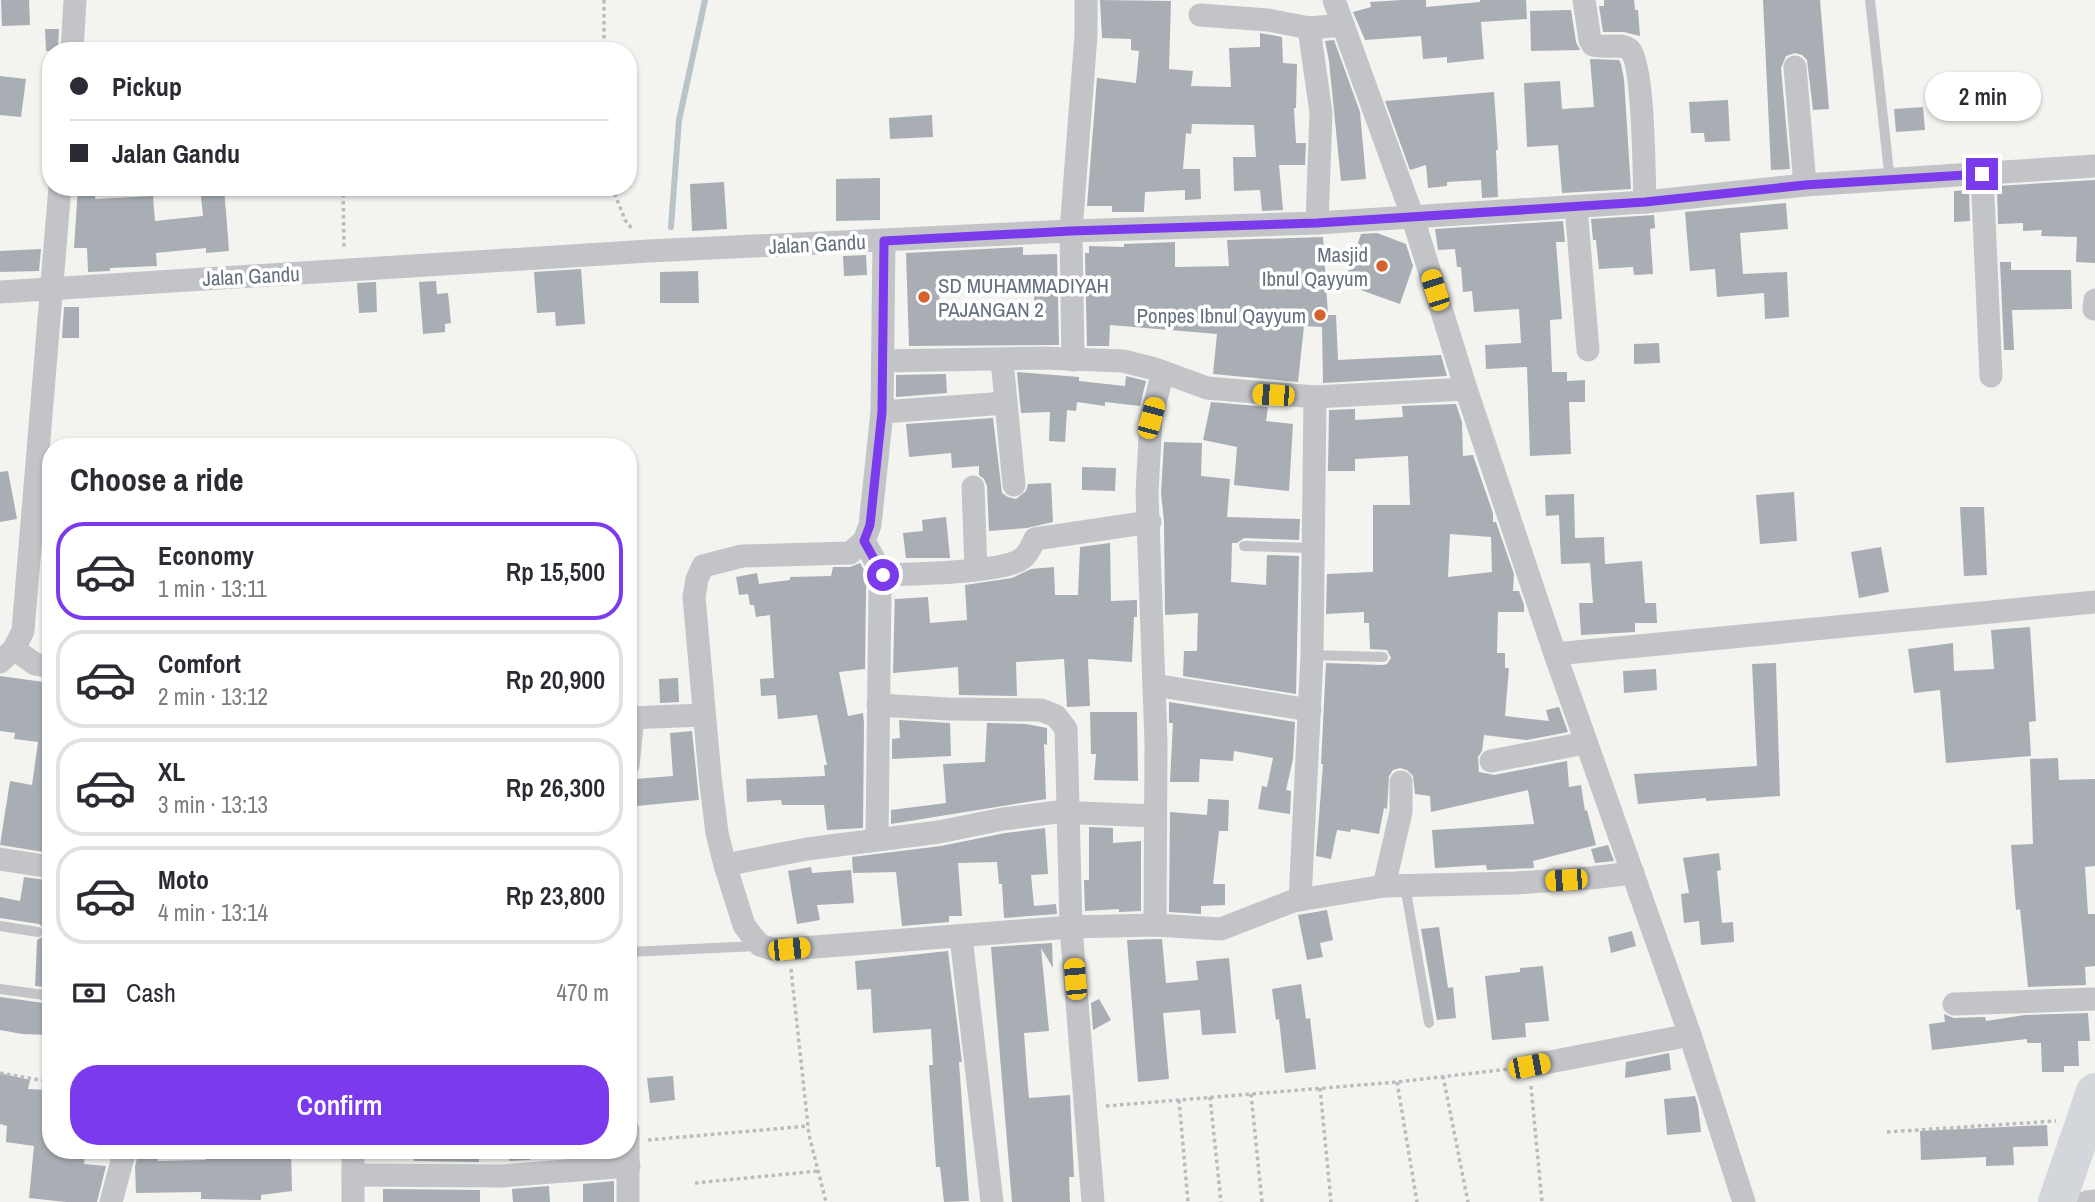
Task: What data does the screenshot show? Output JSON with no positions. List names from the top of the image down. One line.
{"streets":{"street":["Jalan Gandu"]},"places":["Masjid Ibnul Qayyum","SD MUHAMMADIYAH PAJANGAN 2","Ponpes Ibnul Qayyum"],"page":{"banner":["Pickup","Jalan Gandu"],"bubble":"2 min","heading":"Choose a ride","list":[{"name":"Economy","note":"1 min · 13:11","value":"Rp 15,500"},{"name":"Comfort","note":"2 min · 13:12","value":"Rp 20,900"},{"name":"XL","note":"3 min · 13:13","value":"Rp 26,300"},{"name":"Moto","note":"4 min · 13:14","value":"Rp 23,800"}],"pay":["Cash","470 m"],"buttons":"Confirm"}}
